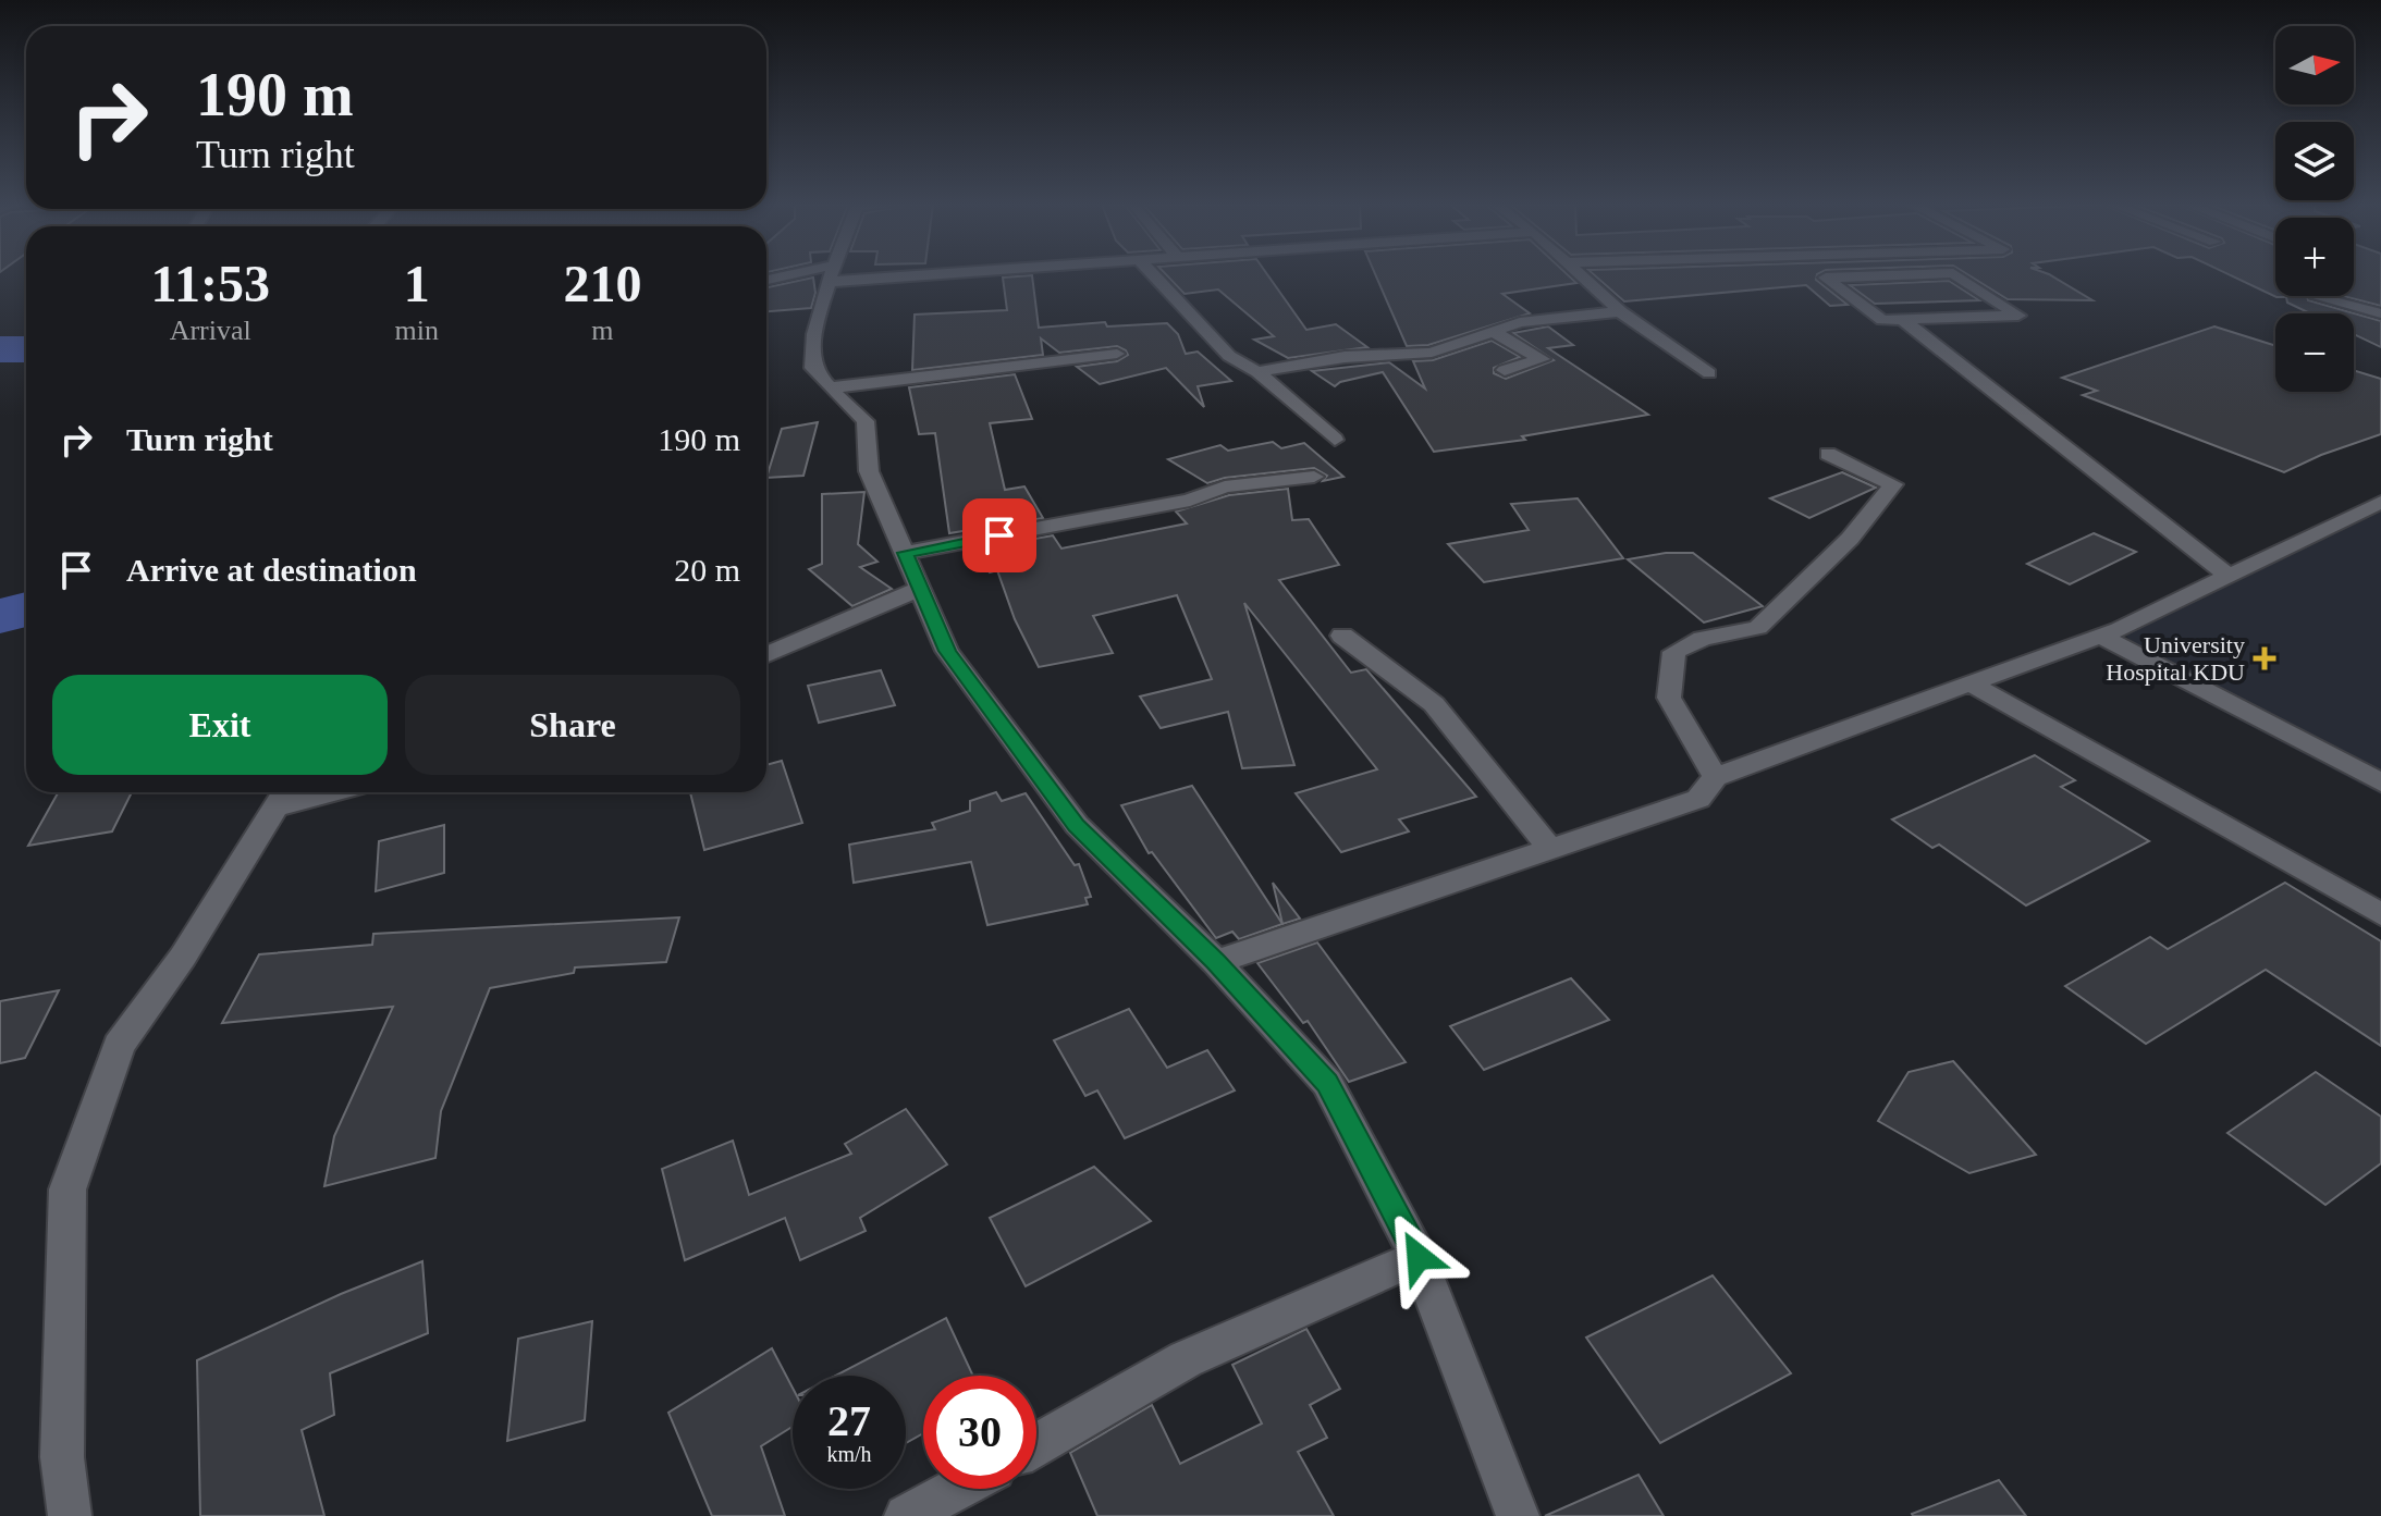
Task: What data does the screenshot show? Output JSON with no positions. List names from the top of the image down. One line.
{"places":{"health":["University Hospital KDU"]},"north":"right","page":{"map_buttons":["+","−"],"turn":["190 m","Turn right"],"eta":["11:53","Arrival","1","min","210","m"],"list":[{"name":"Turn right","value":"190 m"},{"name":"Arrive at destination","value":"20 m"}],"buttons":["Exit","Share"],"speed":"27 km/h","limit":"30"}}
